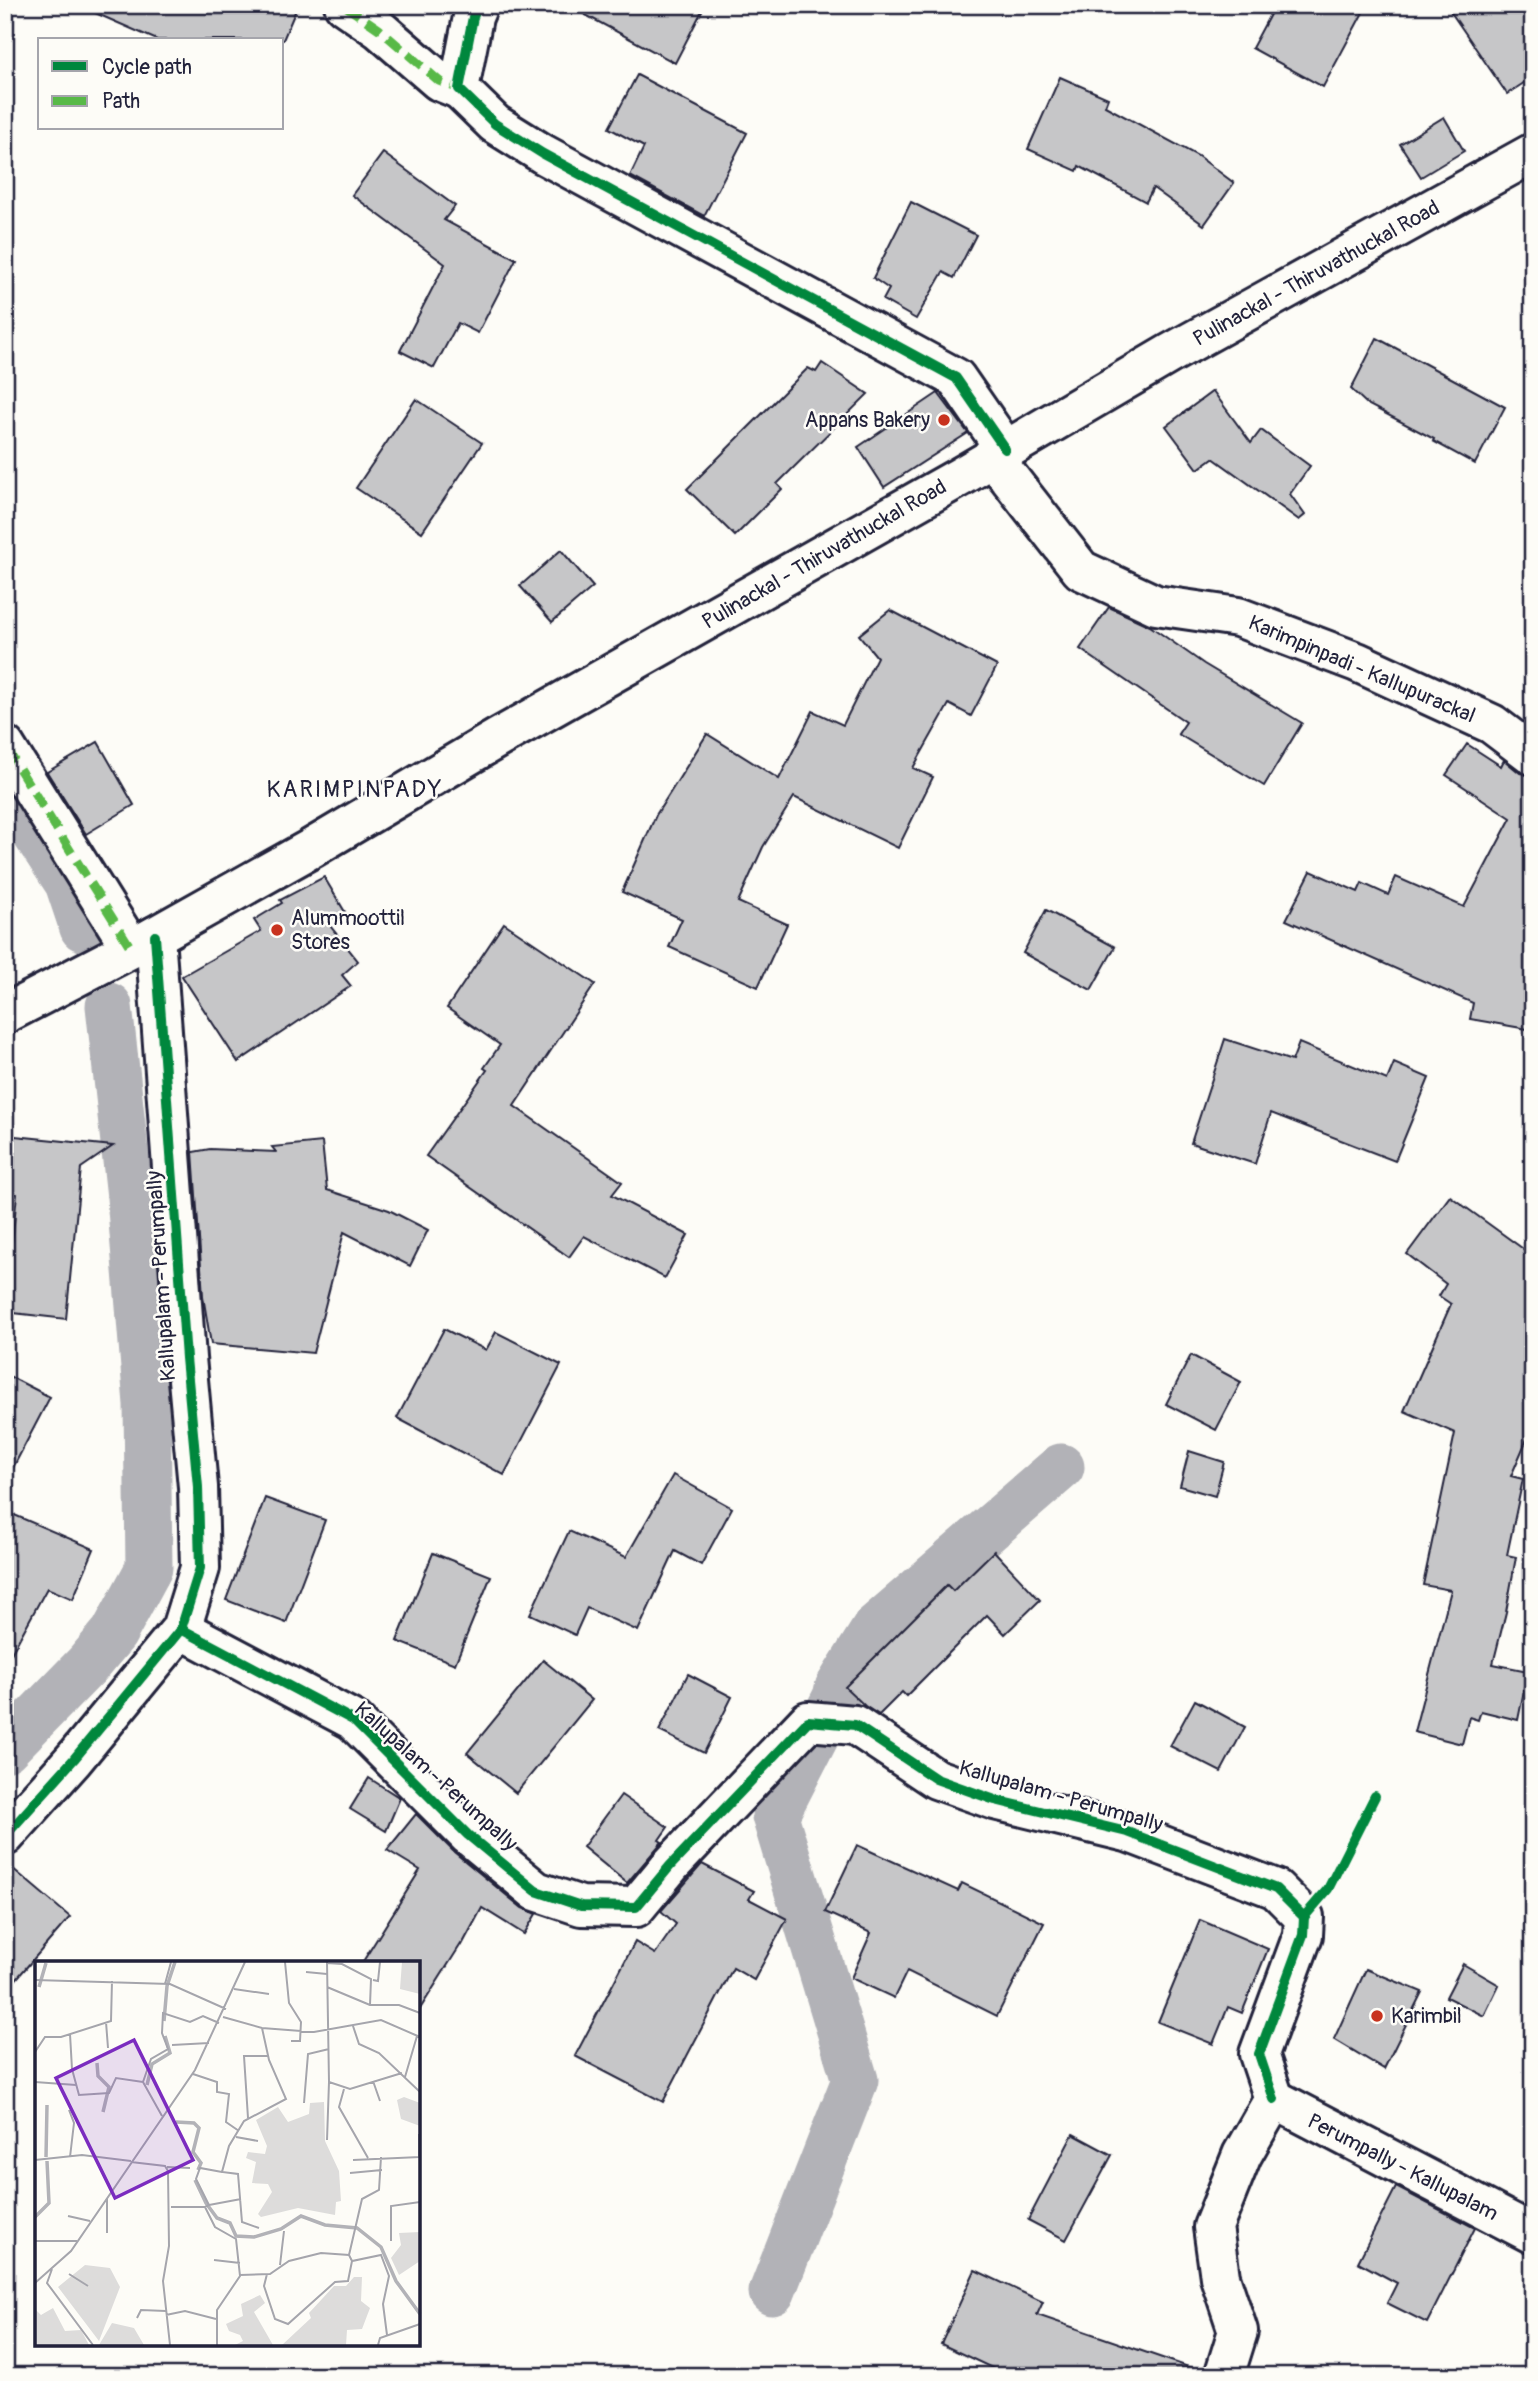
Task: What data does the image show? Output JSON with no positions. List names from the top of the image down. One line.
{"streets":{"street":["Pulinackal - Thiruvathuckal Road","Karimpinpadi - Kallupurackal","Kallupalam - Perumpally","Perumpally - Kallupalam"]},"crossings":[["Pulinackal - Thiruvathuckal Road","Karimpinpadi - Kallupurackal"],["Pulinackal - Thiruvathuckal Road","Kallupalam - Perumpally"],["Kallupalam - Perumpally","Perumpally - Kallupalam"]],"districts":["KARIMPINPADY"],"places":["Appans Bakery","Alummoottil Stores","Karimbil"],"legend":["Cycle path","Path"]}
